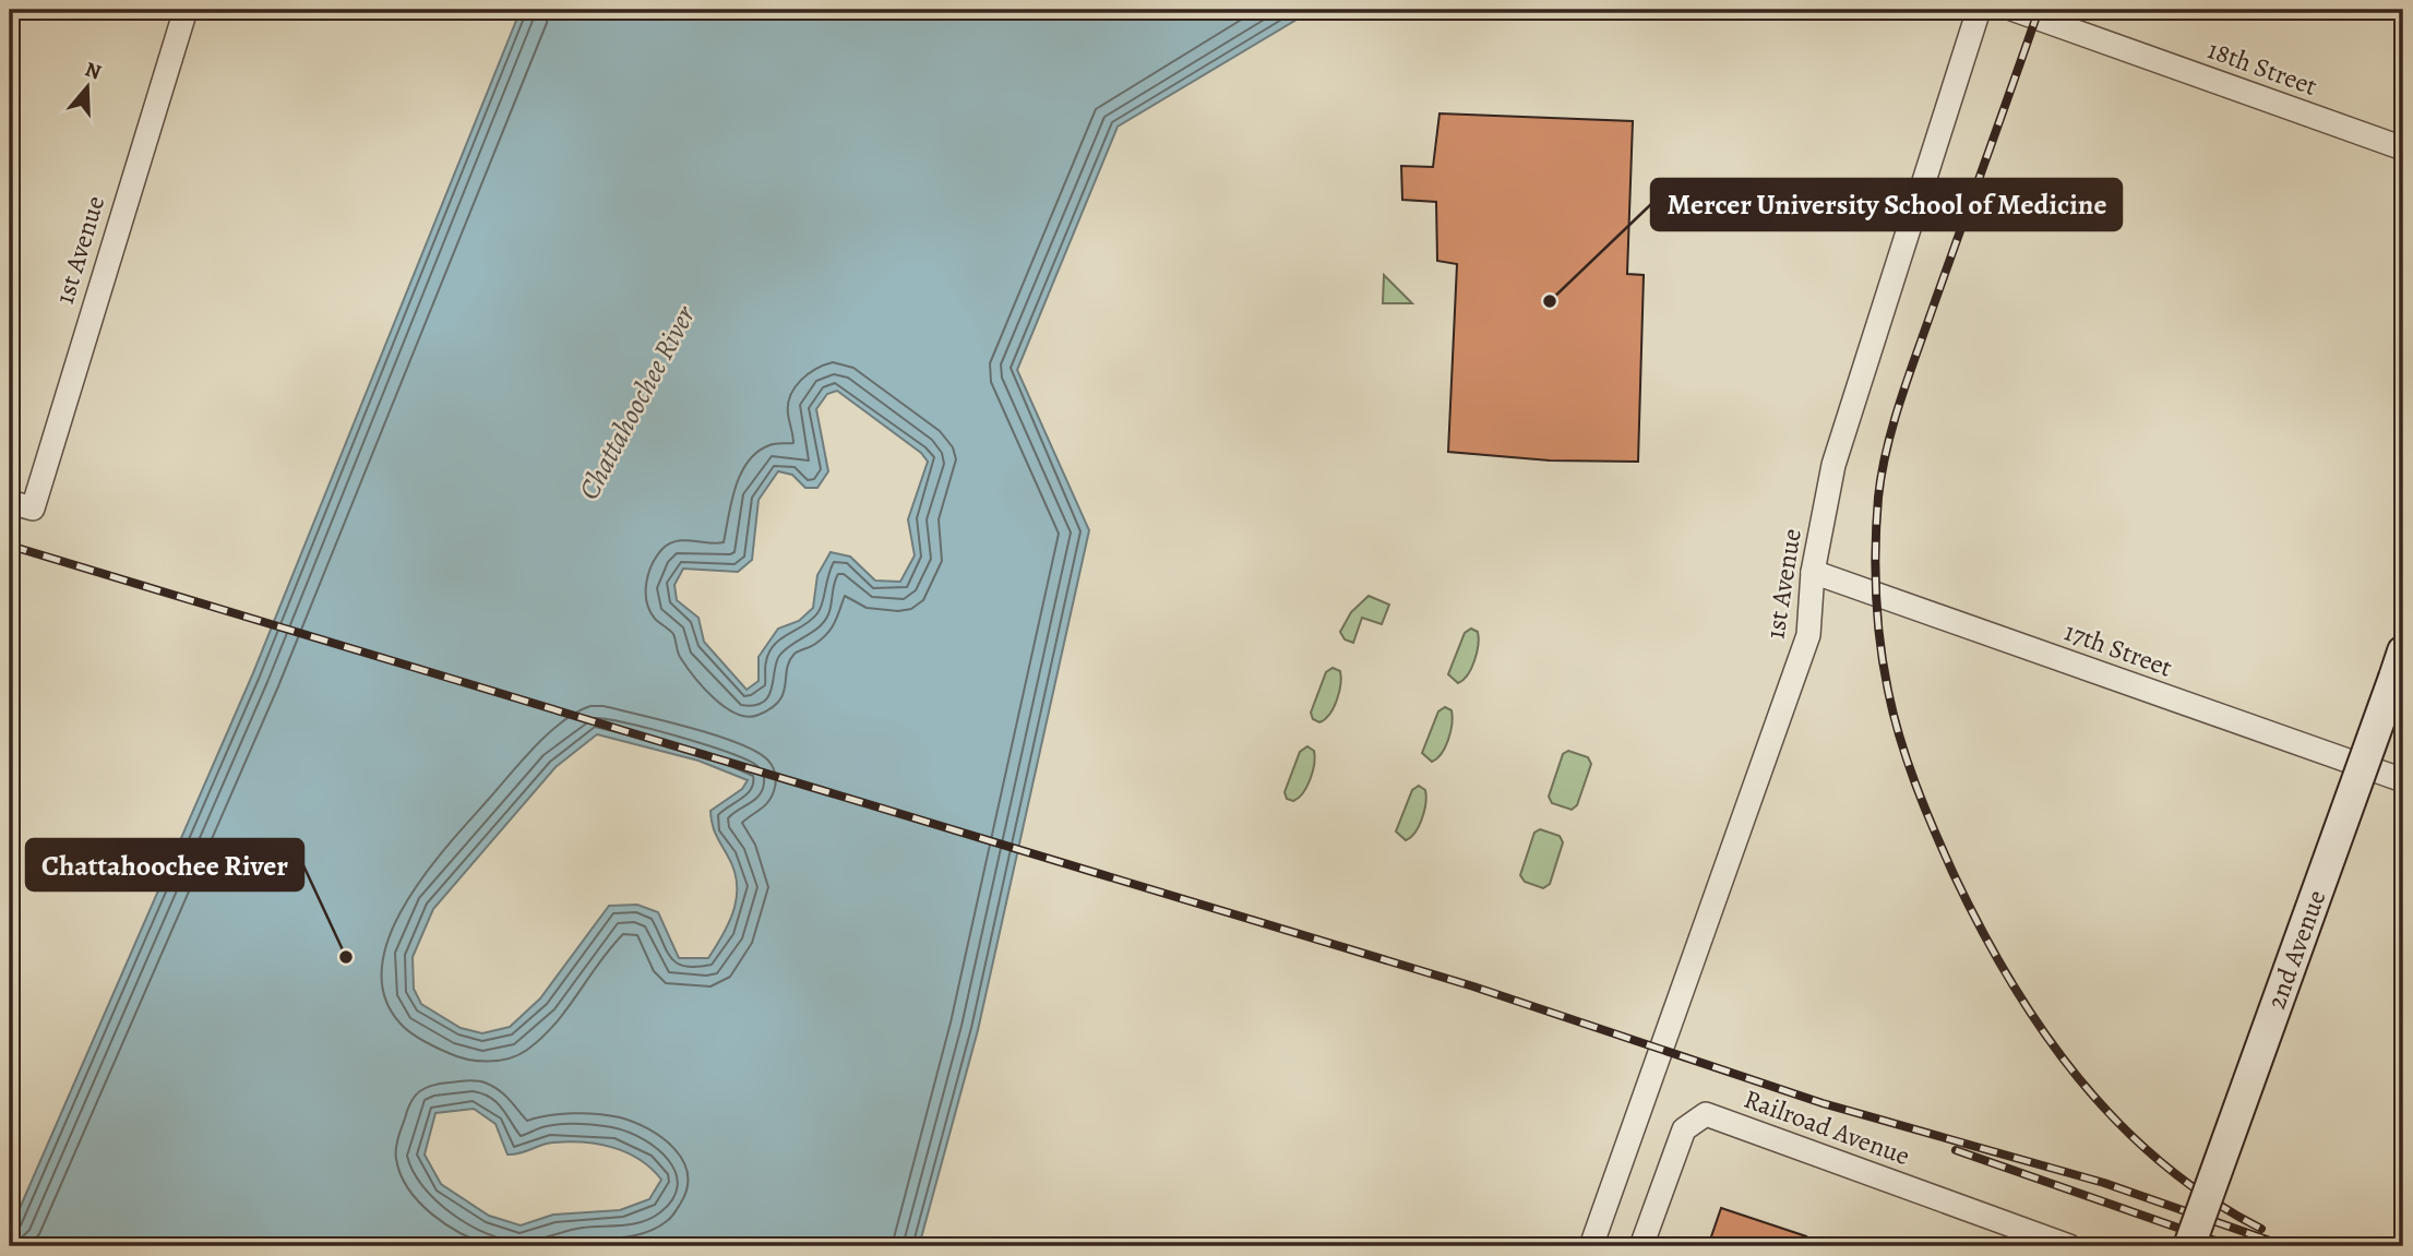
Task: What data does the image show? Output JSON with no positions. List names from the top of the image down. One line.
{"streets":{"main road":["2nd Avenue"],"street":["18th Street","1st Avenue","17th Street","Railroad Avenue"]},"crossings":[["1st Avenue","17th Street"]],"water":["Chattahoochee River"],"places":["Mercer University School of Medicine","Chattahoochee River"],"north":"top"}
